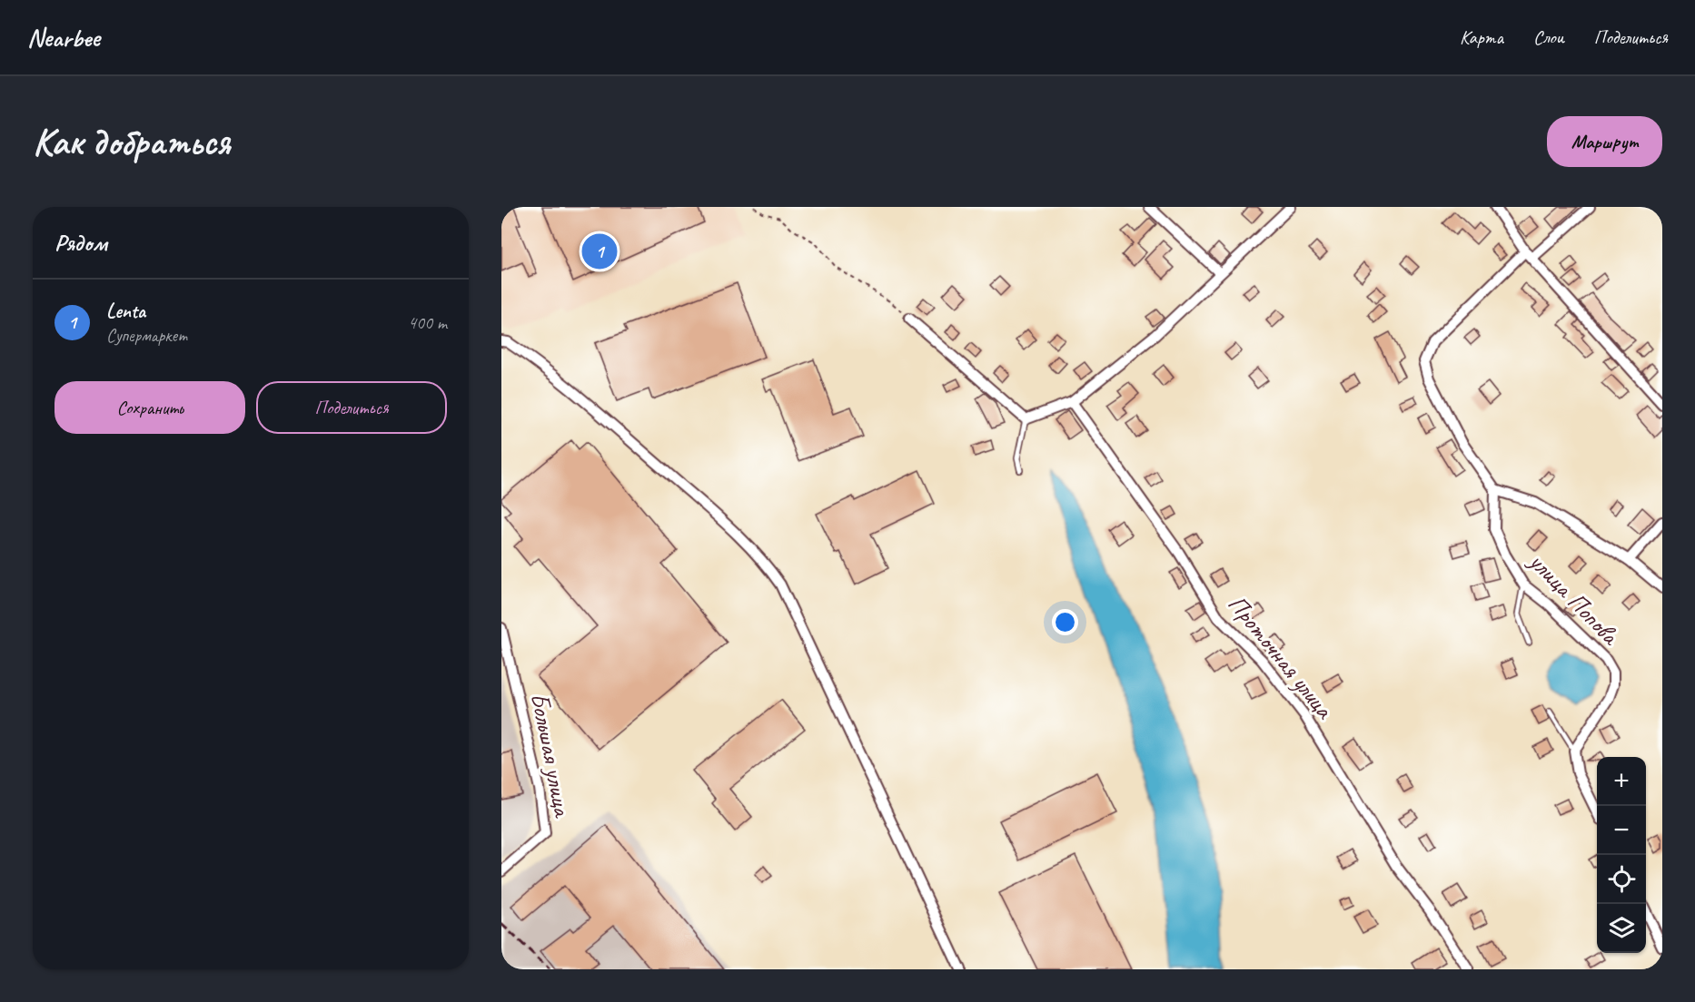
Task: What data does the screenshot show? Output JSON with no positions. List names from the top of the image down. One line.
{"streets":{"street":["улица Попова","Проточная улица","Большая улица"]},"page":{"header":"Nearbee","nav":["Карта","Слои","Поделиться"],"buttons":["Маршрут",["Сохранить","Поделиться"]],"title":"Как добраться","heading":"Рядом","pins":"1","list":[{"mark":"1","name":"Lenta","note":"Супермаркет","value":"400 m"}],"map_buttons":["+","−"]}}
